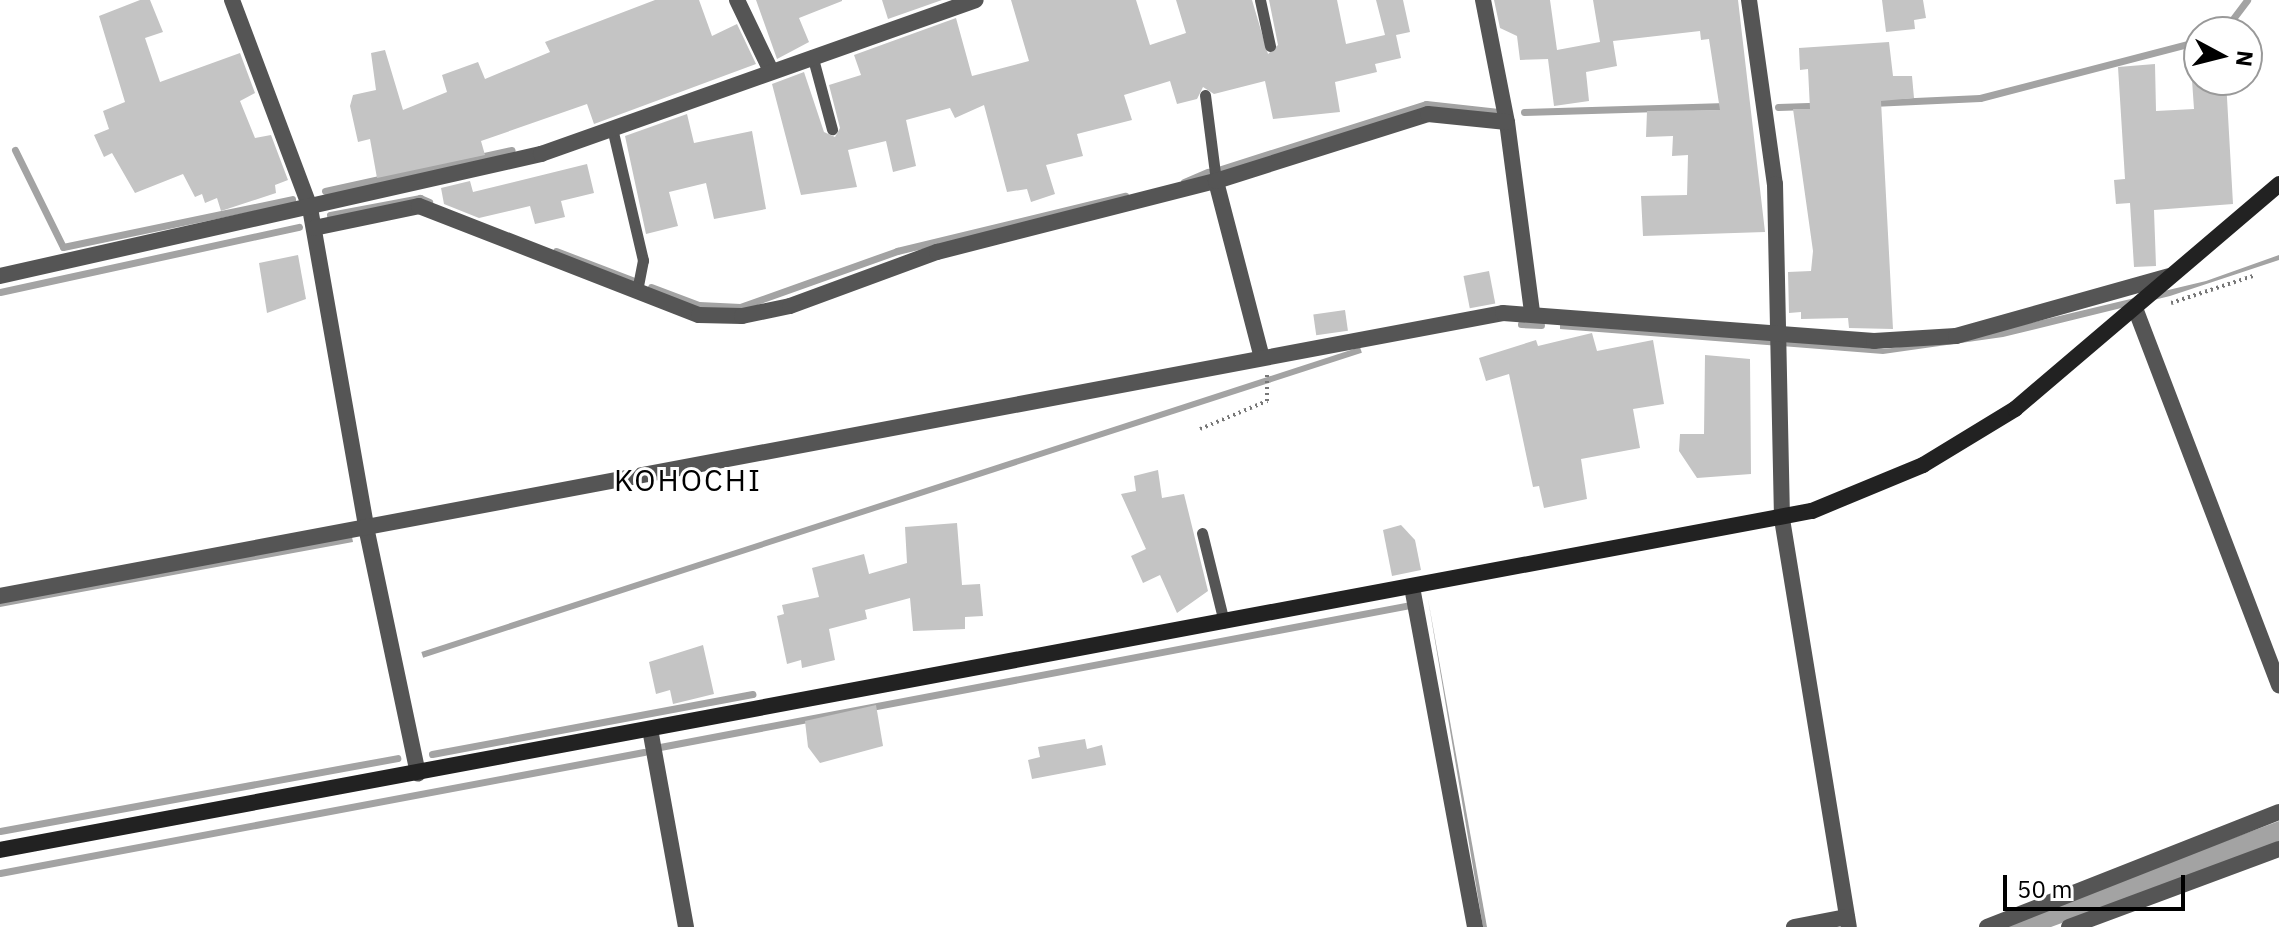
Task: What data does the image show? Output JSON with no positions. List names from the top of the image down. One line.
{"districts":["KOHOCHI"],"scale_bar":"50 m","north":"right"}
